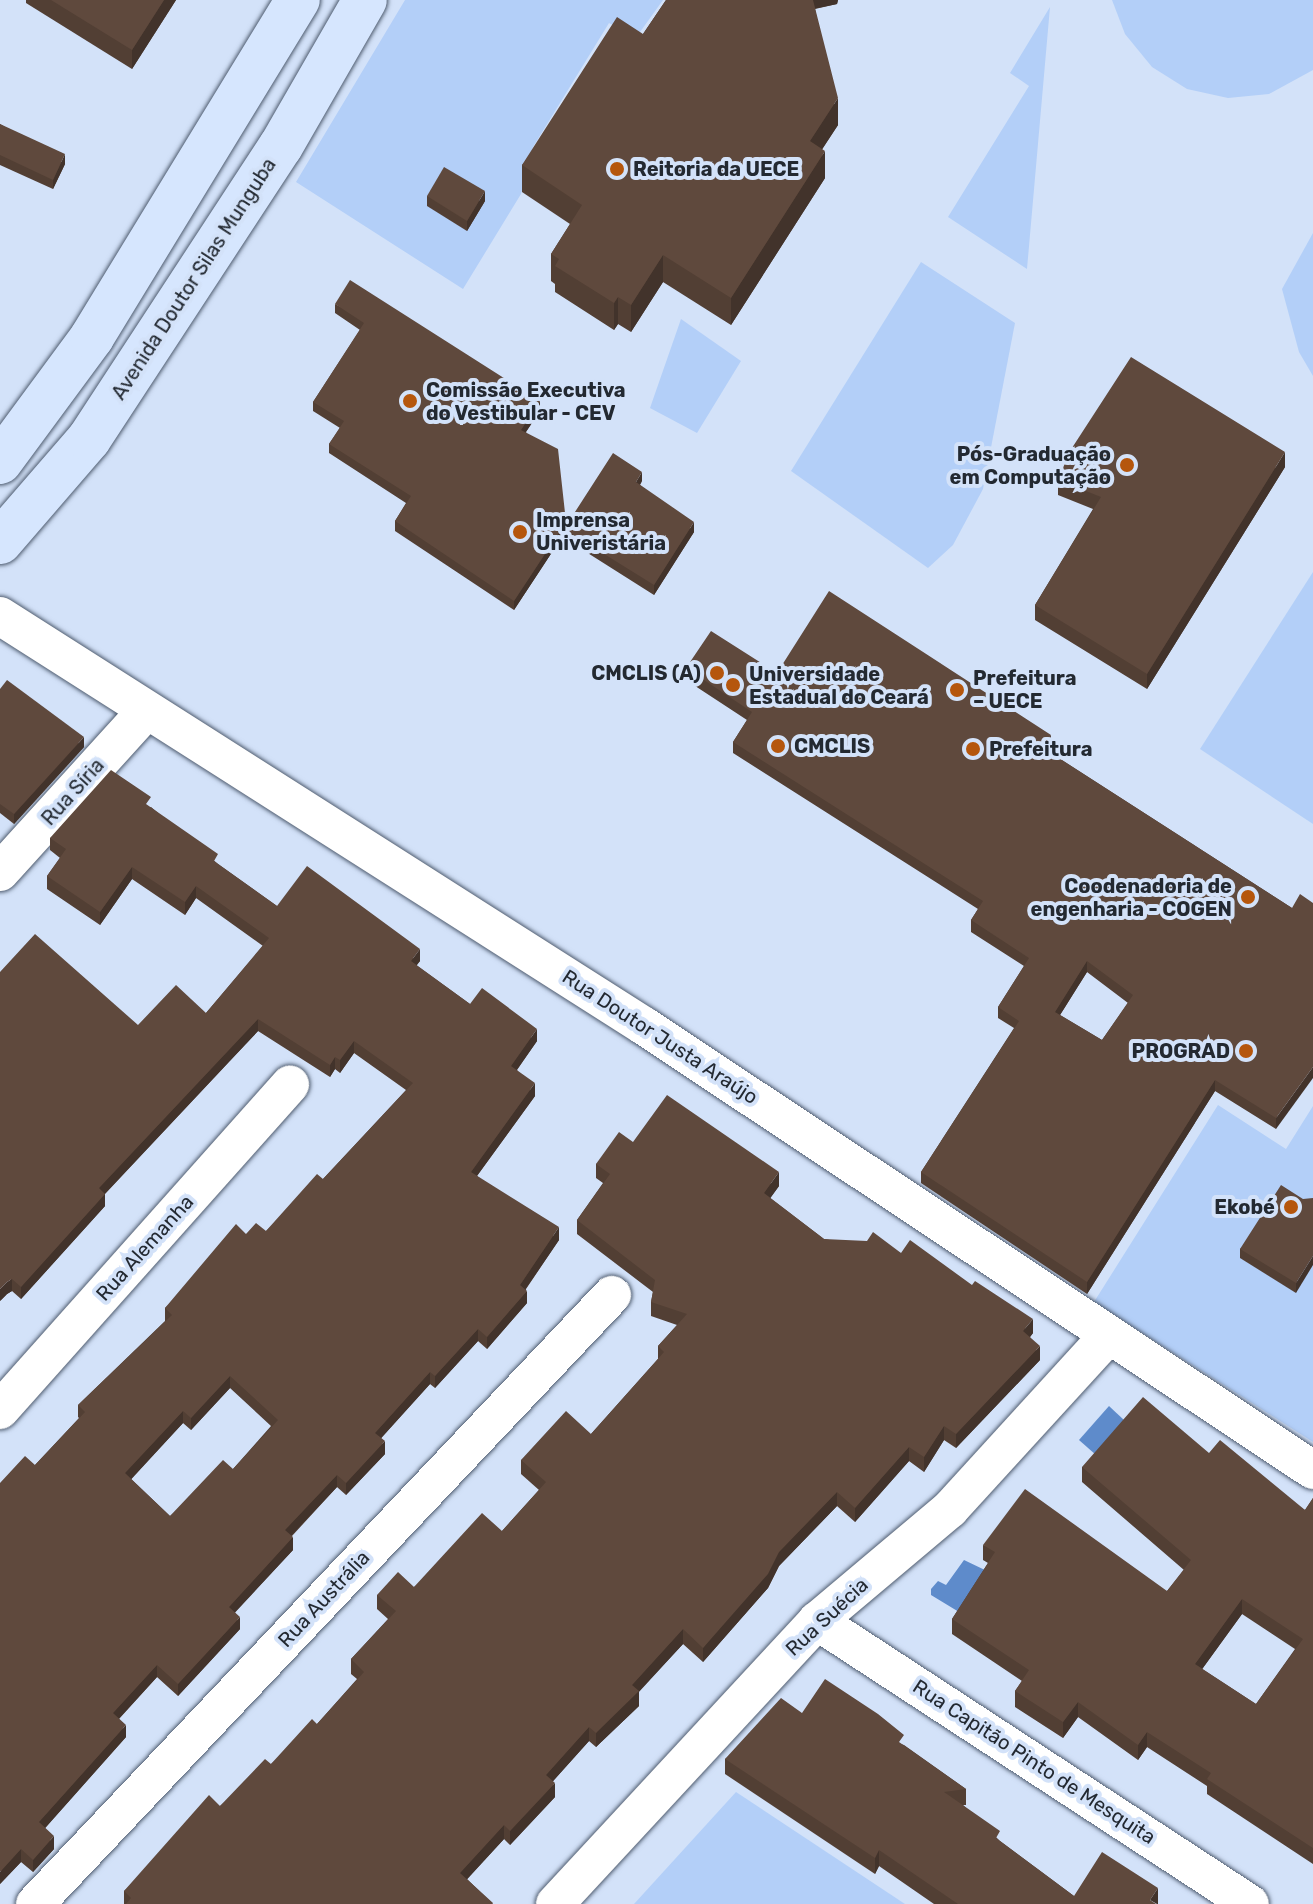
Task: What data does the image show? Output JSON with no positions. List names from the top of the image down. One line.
{"streets":{"main road":["Avenida Doutor Silas Munguba"],"street":["Rua Síria","Rua Doutor Justa Araújo","Rua Alemanha","Rua Austrália","Rua Suécia","Rua Capitão Pinto de Mesquita"]},"crossings":[["Rua Síria","Rua Doutor Justa Araújo"],["Rua Doutor Justa Araújo","Rua Suécia"],["Rua Suécia","Rua Capitão Pinto de Mesquita"]],"places":["Reitoria da UECE","Comissão Executiva do Vestibular - CEV","Pós-Graduação em Computação","Imprensa Univeristária","CMCLIS (A)","Universidade Estadual do Ceará","Prefeitura – UECE","CMCLIS","Prefeitura","Coodenadoria de engenharia - COGEN","PROGRAD","Ekobé"]}
